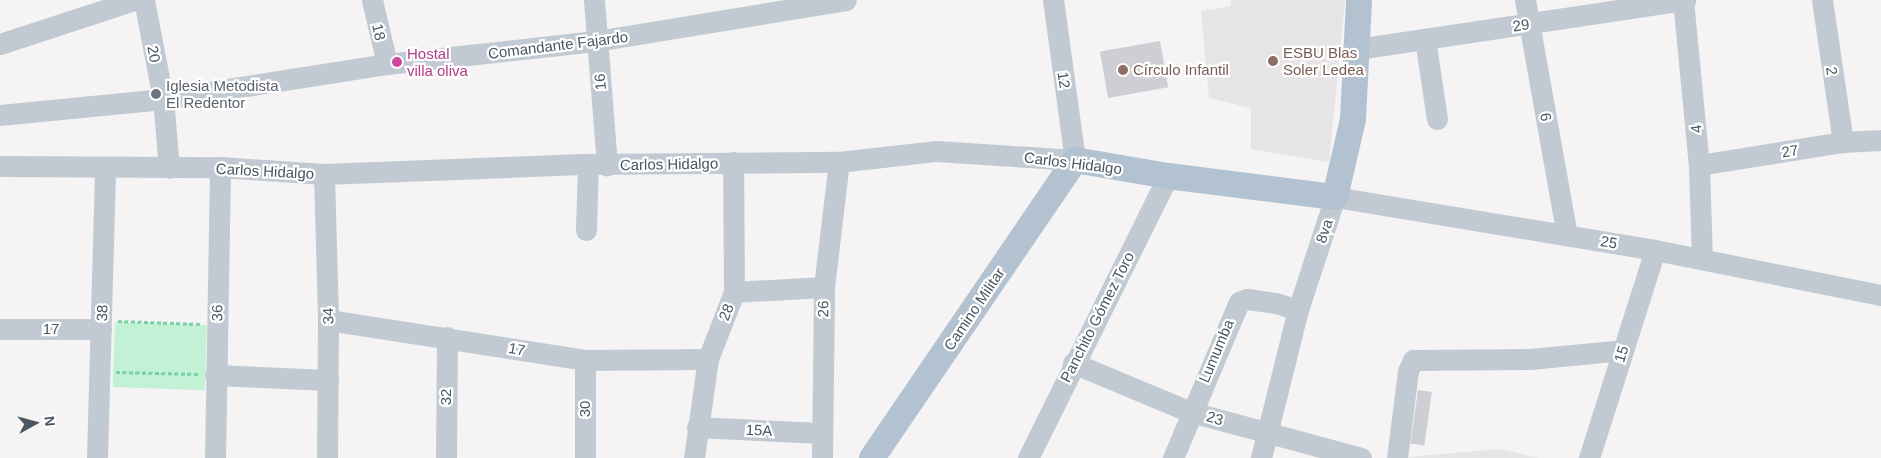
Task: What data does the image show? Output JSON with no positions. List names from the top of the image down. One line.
{"streets":{"main road":["Carlos Hidalgo","8va","Camino Militar"],"street":["29","18","Comandante Fajardo","20","2","12","16","6","4","27","25","26","28","38","36","34","Panchito Gómez Toro","17","Lumumba","15","32","30","23","15A"]},"crossings":[["29","6"],["29","4"],["29","8va"],["18","Comandante Fajardo"],["Comandante Fajardo","20"],["Comandante Fajardo","16"],["20","Carlos Hidalgo"],["2","27"],["12","Carlos Hidalgo"],["12","Camino Militar"],["16","Carlos Hidalgo"],["6","25"],["4","27"],["4","25"],["Carlos Hidalgo","8va"],["Carlos Hidalgo","25"],["Carlos Hidalgo","26"],["Carlos Hidalgo","Camino Militar"],["Carlos Hidalgo","28"],["Carlos Hidalgo","38"],["Carlos Hidalgo","36"],["Carlos Hidalgo","34"],["Carlos Hidalgo","Panchito Gómez Toro"],["8va","25"],["8va","Lumumba"],["8va","23"],["25","15"],["26","15A"],["28","17"],["28","15A"],["38","17"],["34","17"],["Panchito Gómez Toro","23"],["17","32"],["17","30"],["Lumumba","23"]],"places":["ESBU Blas Soler Ledea","Hostal villa oliva","Círculo Infantil","Iglesia Metodista El Redentor"],"north":"right"}
